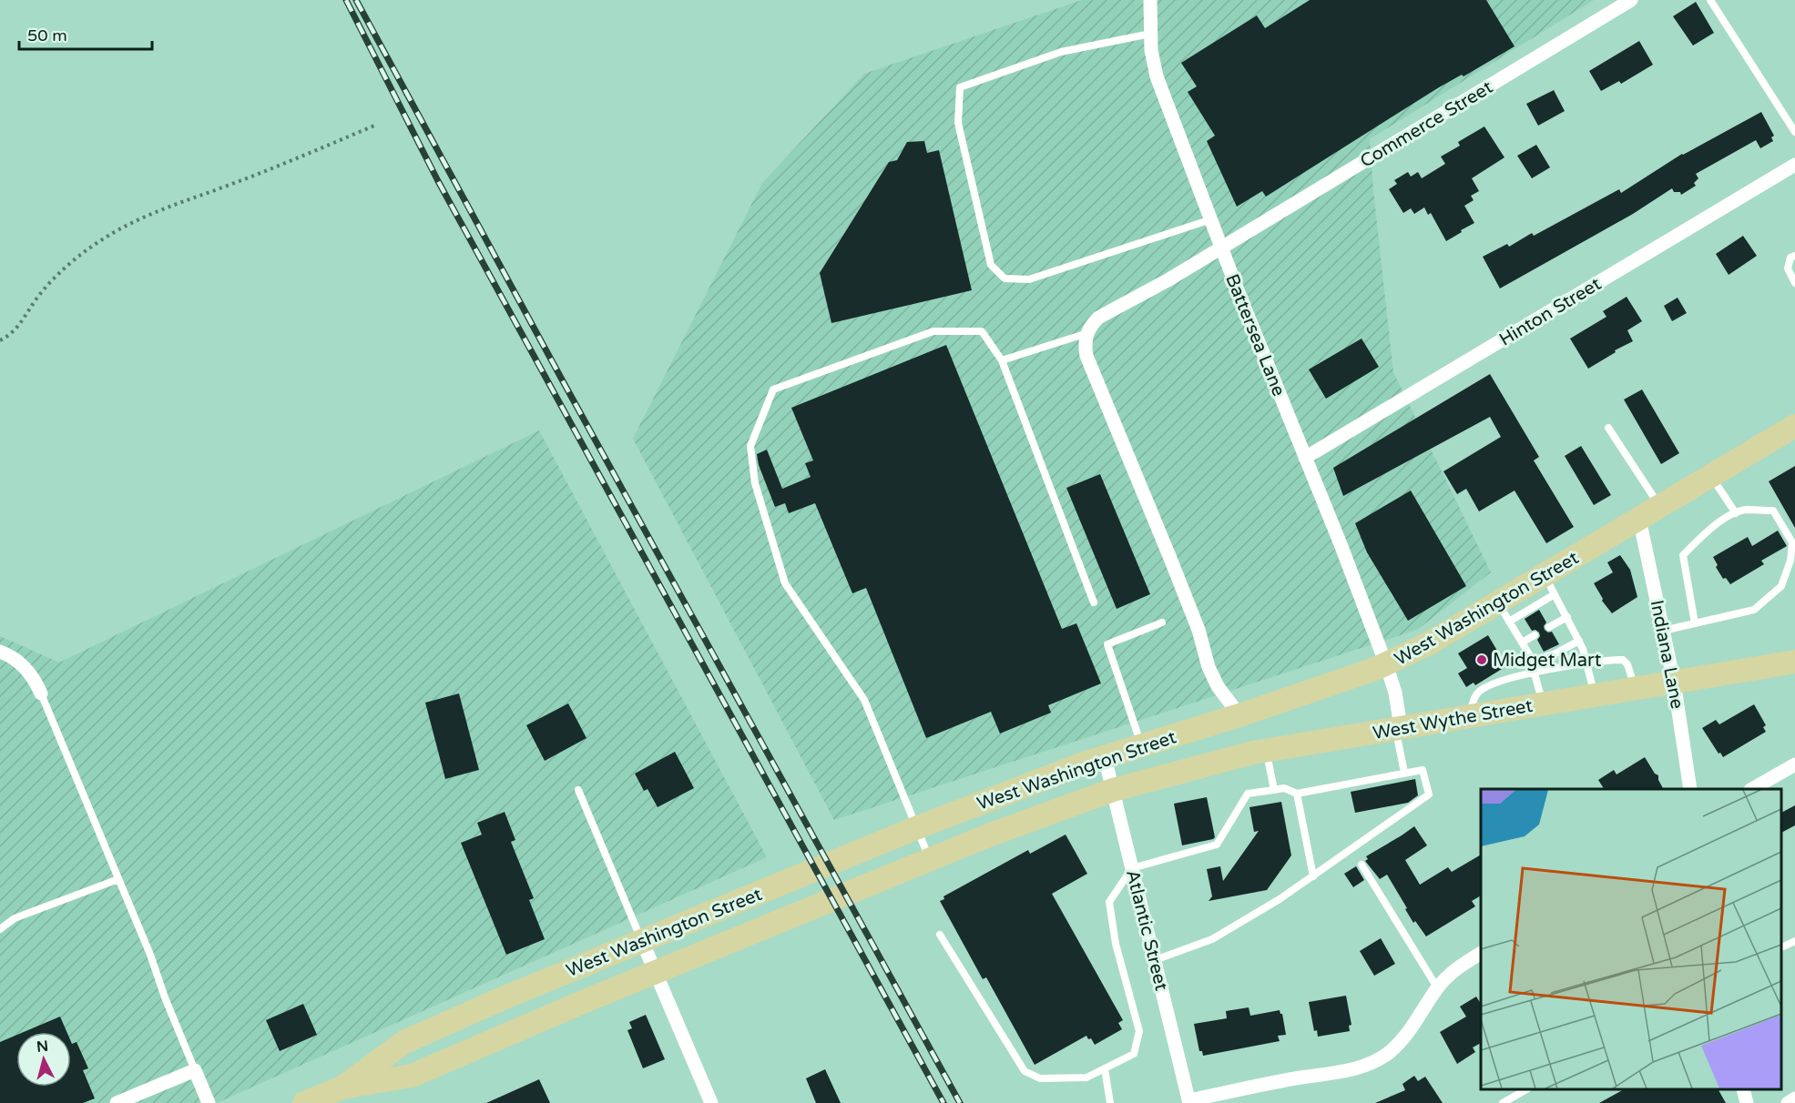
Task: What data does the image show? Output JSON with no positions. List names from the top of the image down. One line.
{"streets":{"main road":["West Washington Street","West Wythe Street"],"street":["Commerce Street","Hinton Street","Battersea Lane","Indiana Lane","Atlantic Street"]},"crossings":[["Commerce Street","Battersea Lane"],["Hinton Street","Battersea Lane"],["Battersea Lane","West Washington Street"],["Battersea Lane","West Wythe Street"],["West Washington Street","Indiana Lane"],["West Washington Street","West Wythe Street"],["West Washington Street","Atlantic Street"],["Indiana Lane","West Wythe Street"],["West Wythe Street","Atlantic Street"]],"places":["Midget Mart"],"scale_bar":"50 m","north":"top"}
